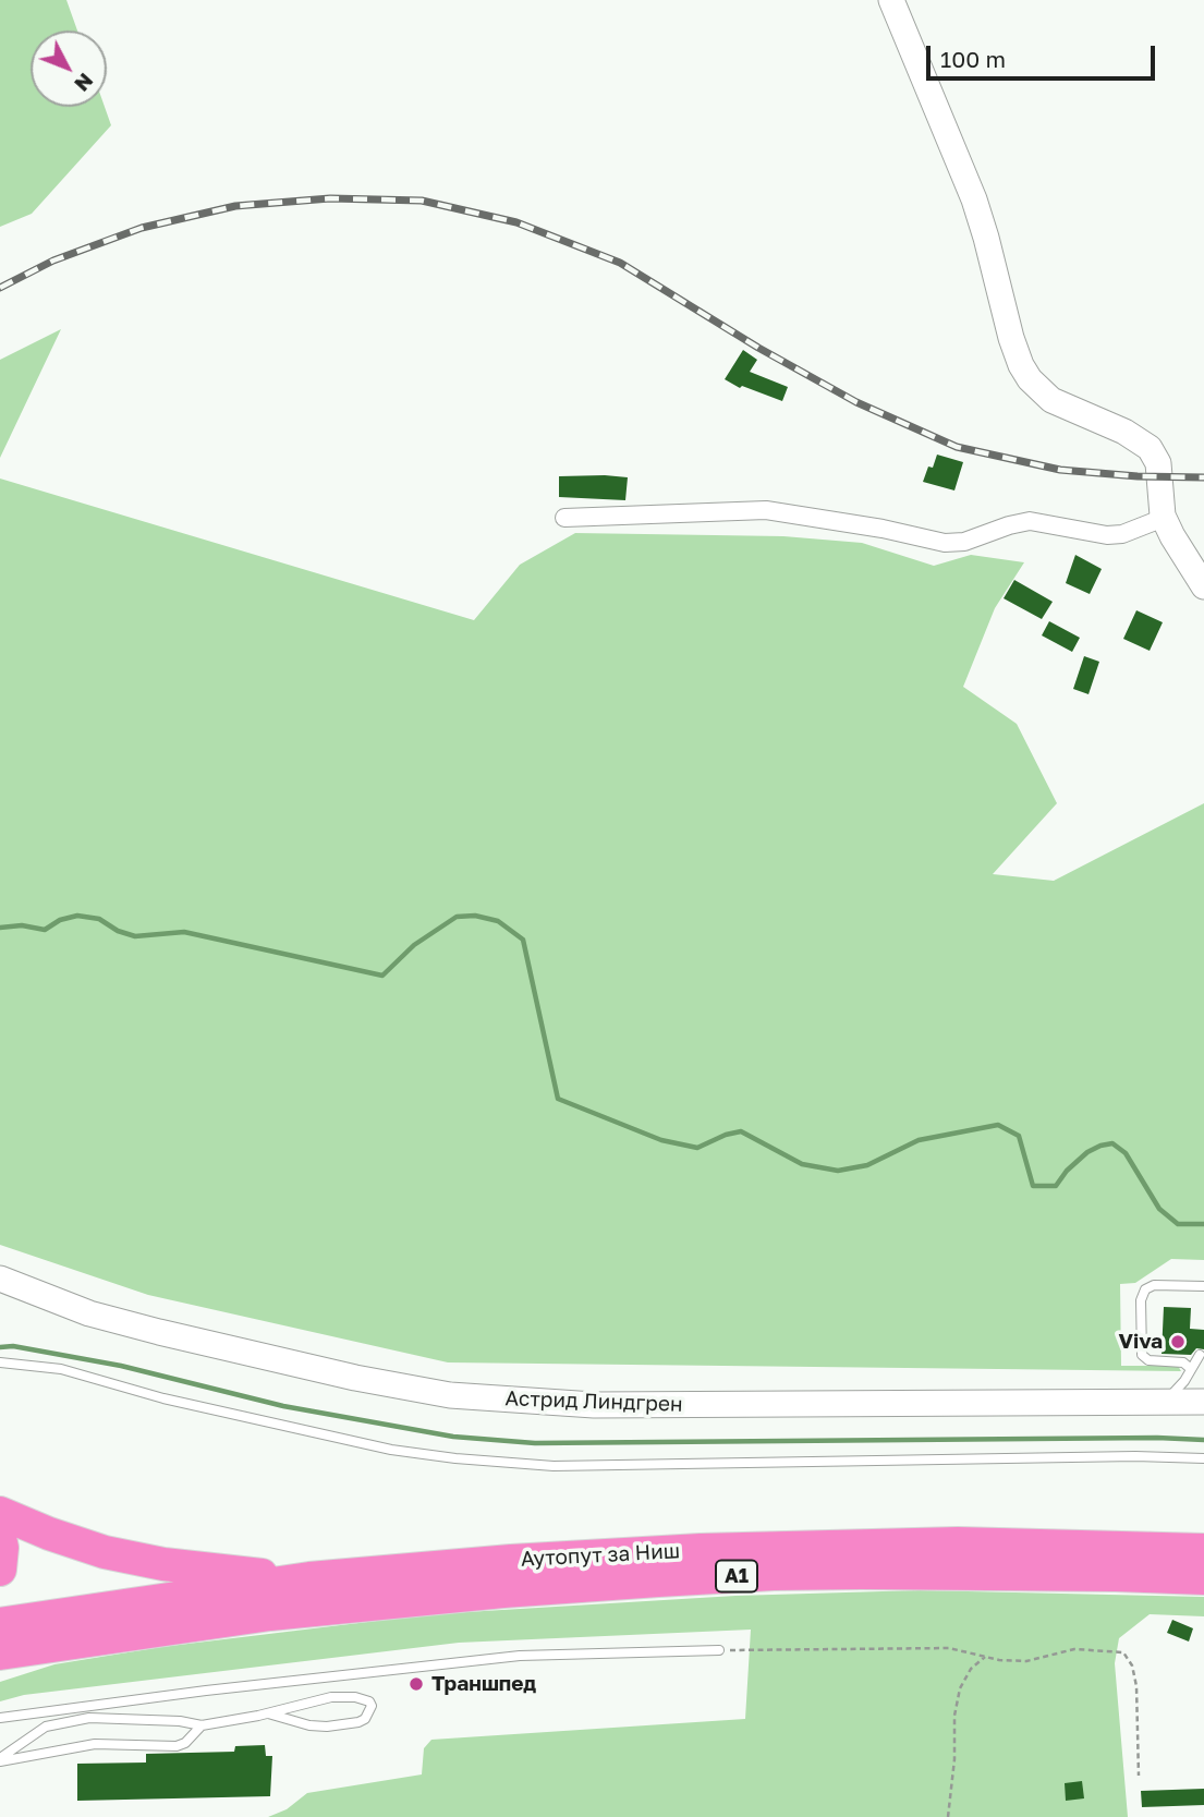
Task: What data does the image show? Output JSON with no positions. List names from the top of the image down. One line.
{"streets":{"highway":["Аутопут за Ниш","A1"],"street":["Астрид Линдгрен"]},"places":["Viva","Траншпед"],"scale_bar":"100 m","north":"bottom right"}
